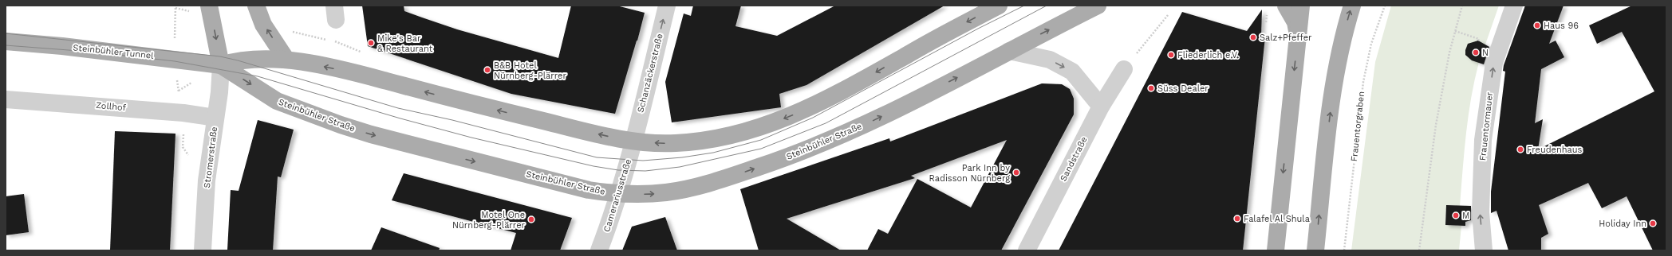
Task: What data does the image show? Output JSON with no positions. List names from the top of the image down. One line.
{"streets":{"main road":["Steinbühler Tunnel","Steinbühler Straße"],"street":["Schanzäckerstraße","Zollhof","Frauentormauer","Stromerstraße","Sandstraße","Camerariusstraße"],"path":["Frauentorgraben"]},"crossings":[["Steinbühler Tunnel","Steinbühler Straße"],["Steinbühler Tunnel","Stromerstraße"],["Schanzäckerstraße","Camerariusstraße"],["Zollhof","Stromerstraße"],["Steinbühler Straße","Stromerstraße"],["Steinbühler Straße","Camerariusstraße"]],"one_way":["Schanzäckerstraße","Frauentormauer"],"places":["Haus 96","Salz+Pfeffer","Mike's Bar & Restaurant","N","Fliederlich e.V.","B&B Hotel Nürnberg-Plärrer","Süss Dealer","Freudenhaus","Park Inn by Radisson Nürnberg","M","Falafel Al Shula","Motel One Nürnberg-Plärrer","Holiday Inn"]}
